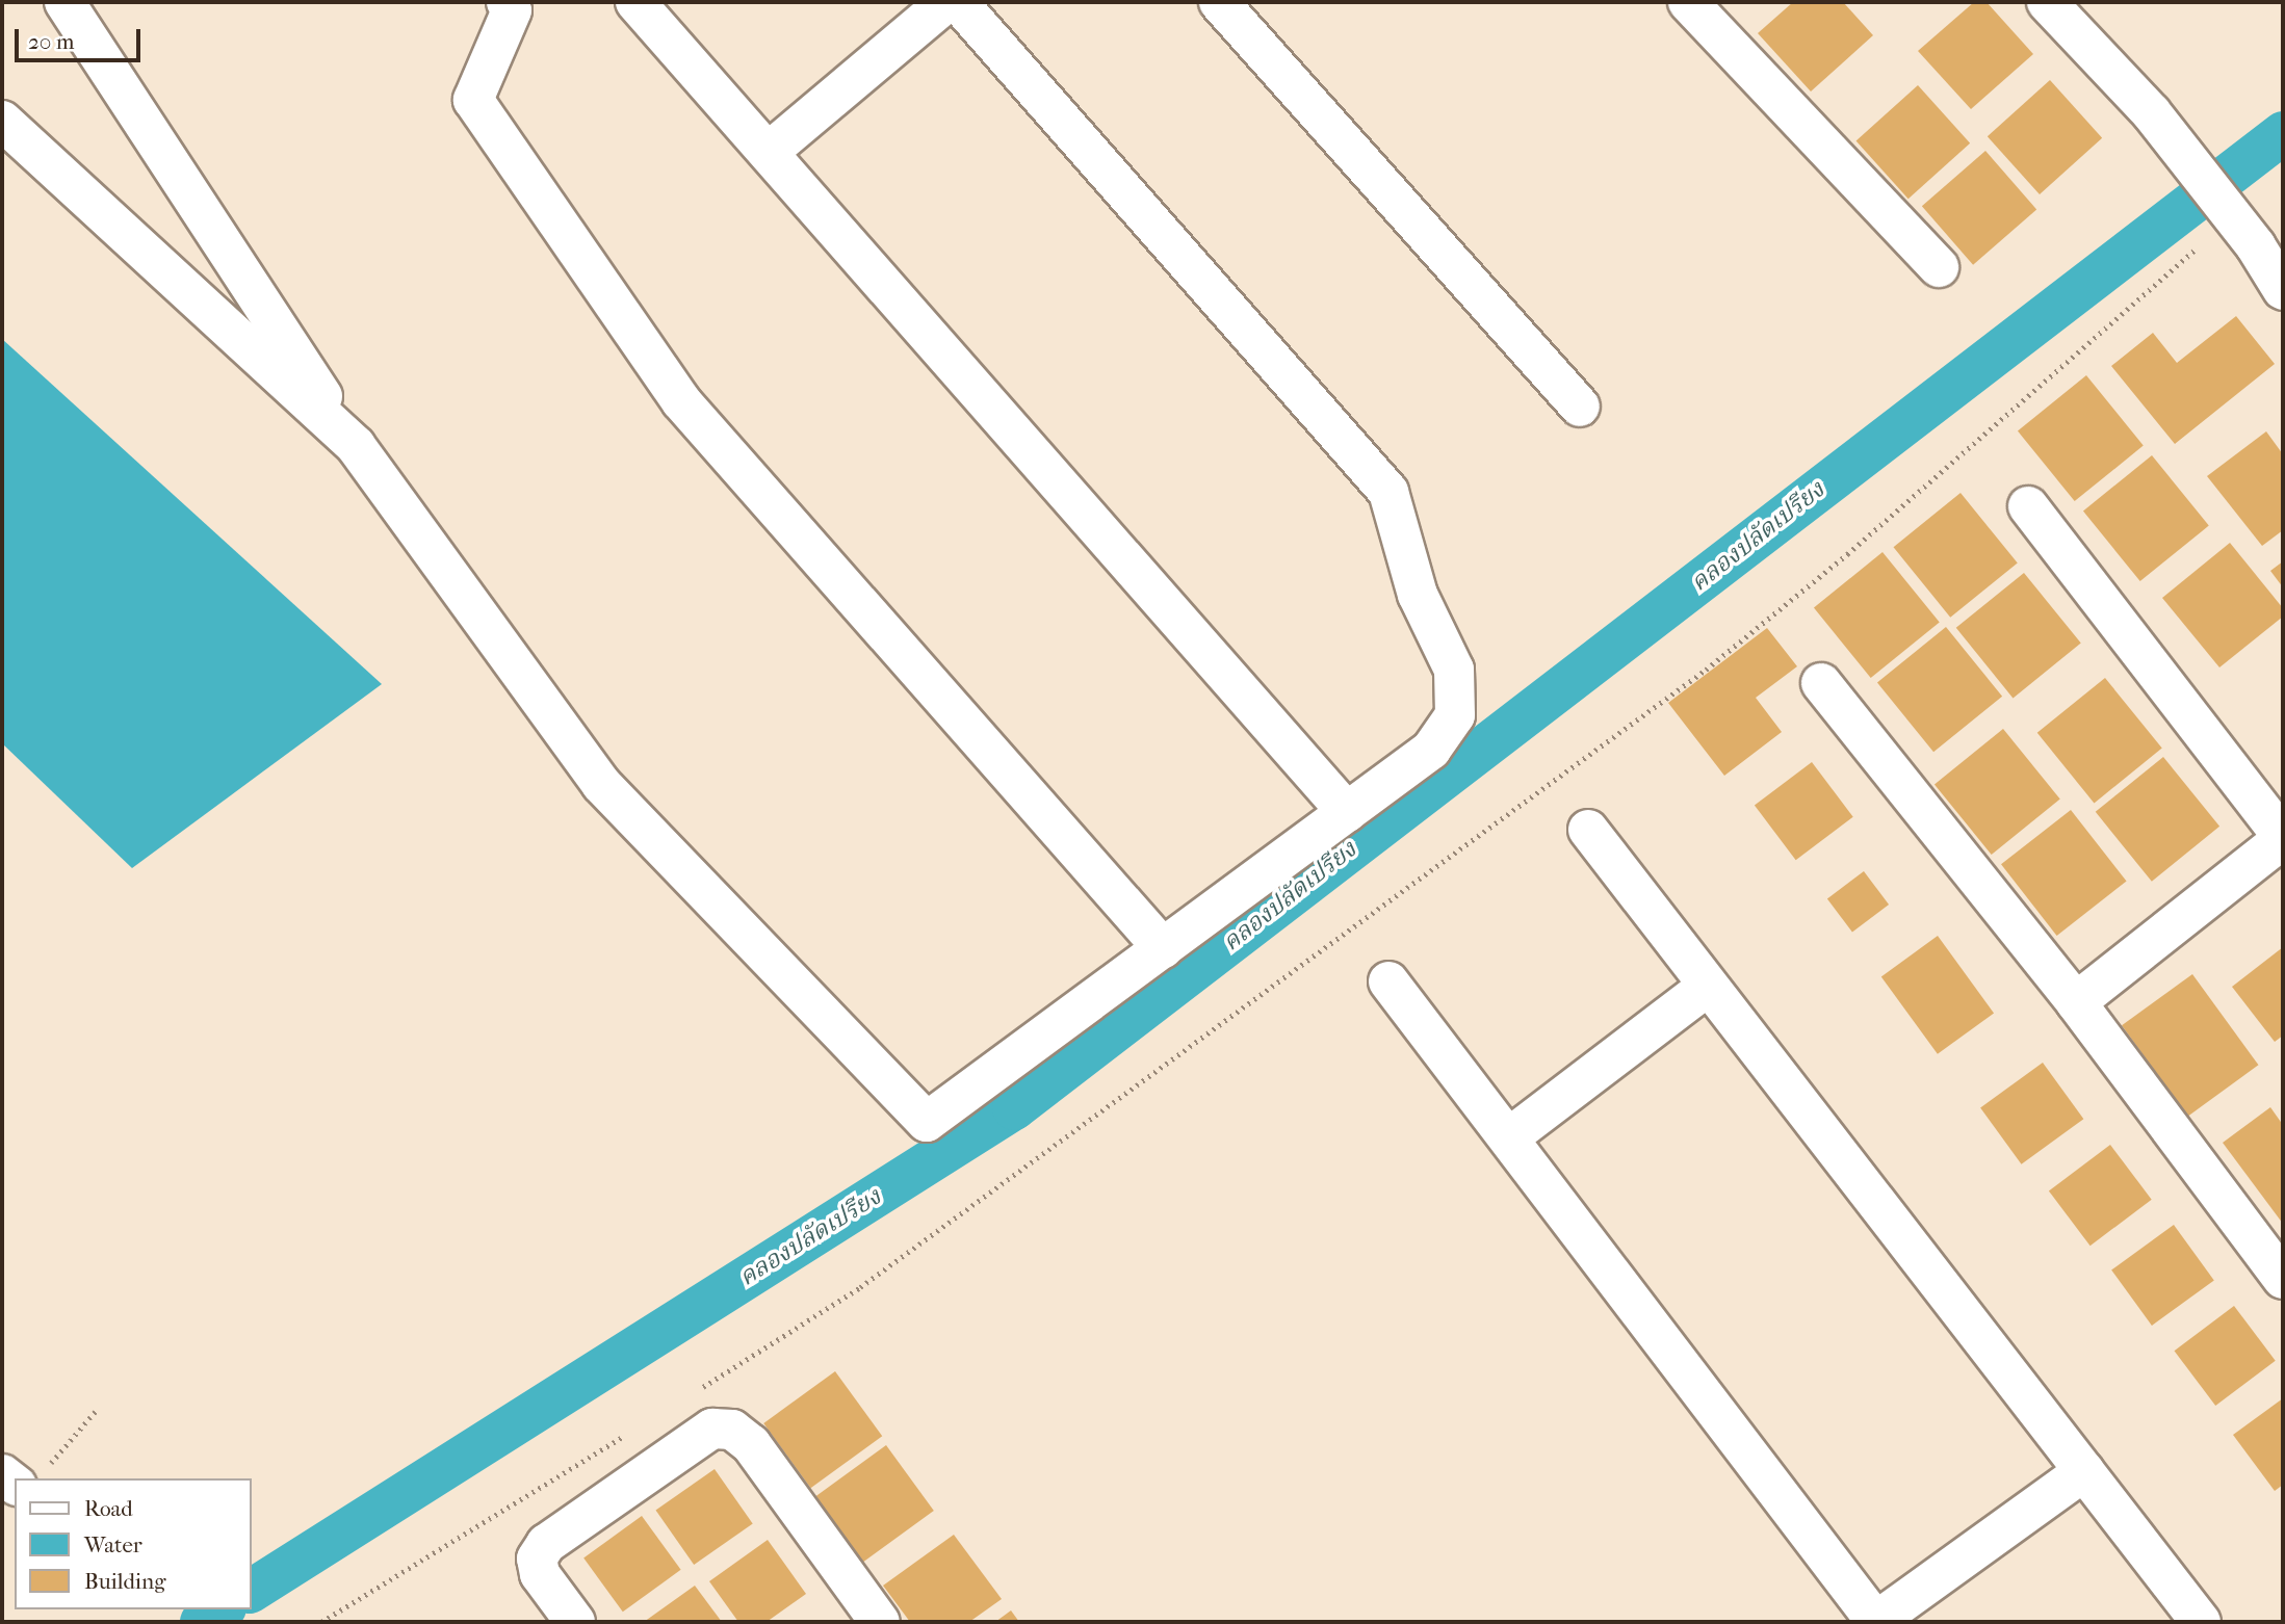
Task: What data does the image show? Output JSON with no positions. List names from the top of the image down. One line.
{"water":["คลองปลัดเปรียง"],"legend":["Road","Water","Building"],"scale_bar":"20 m"}
